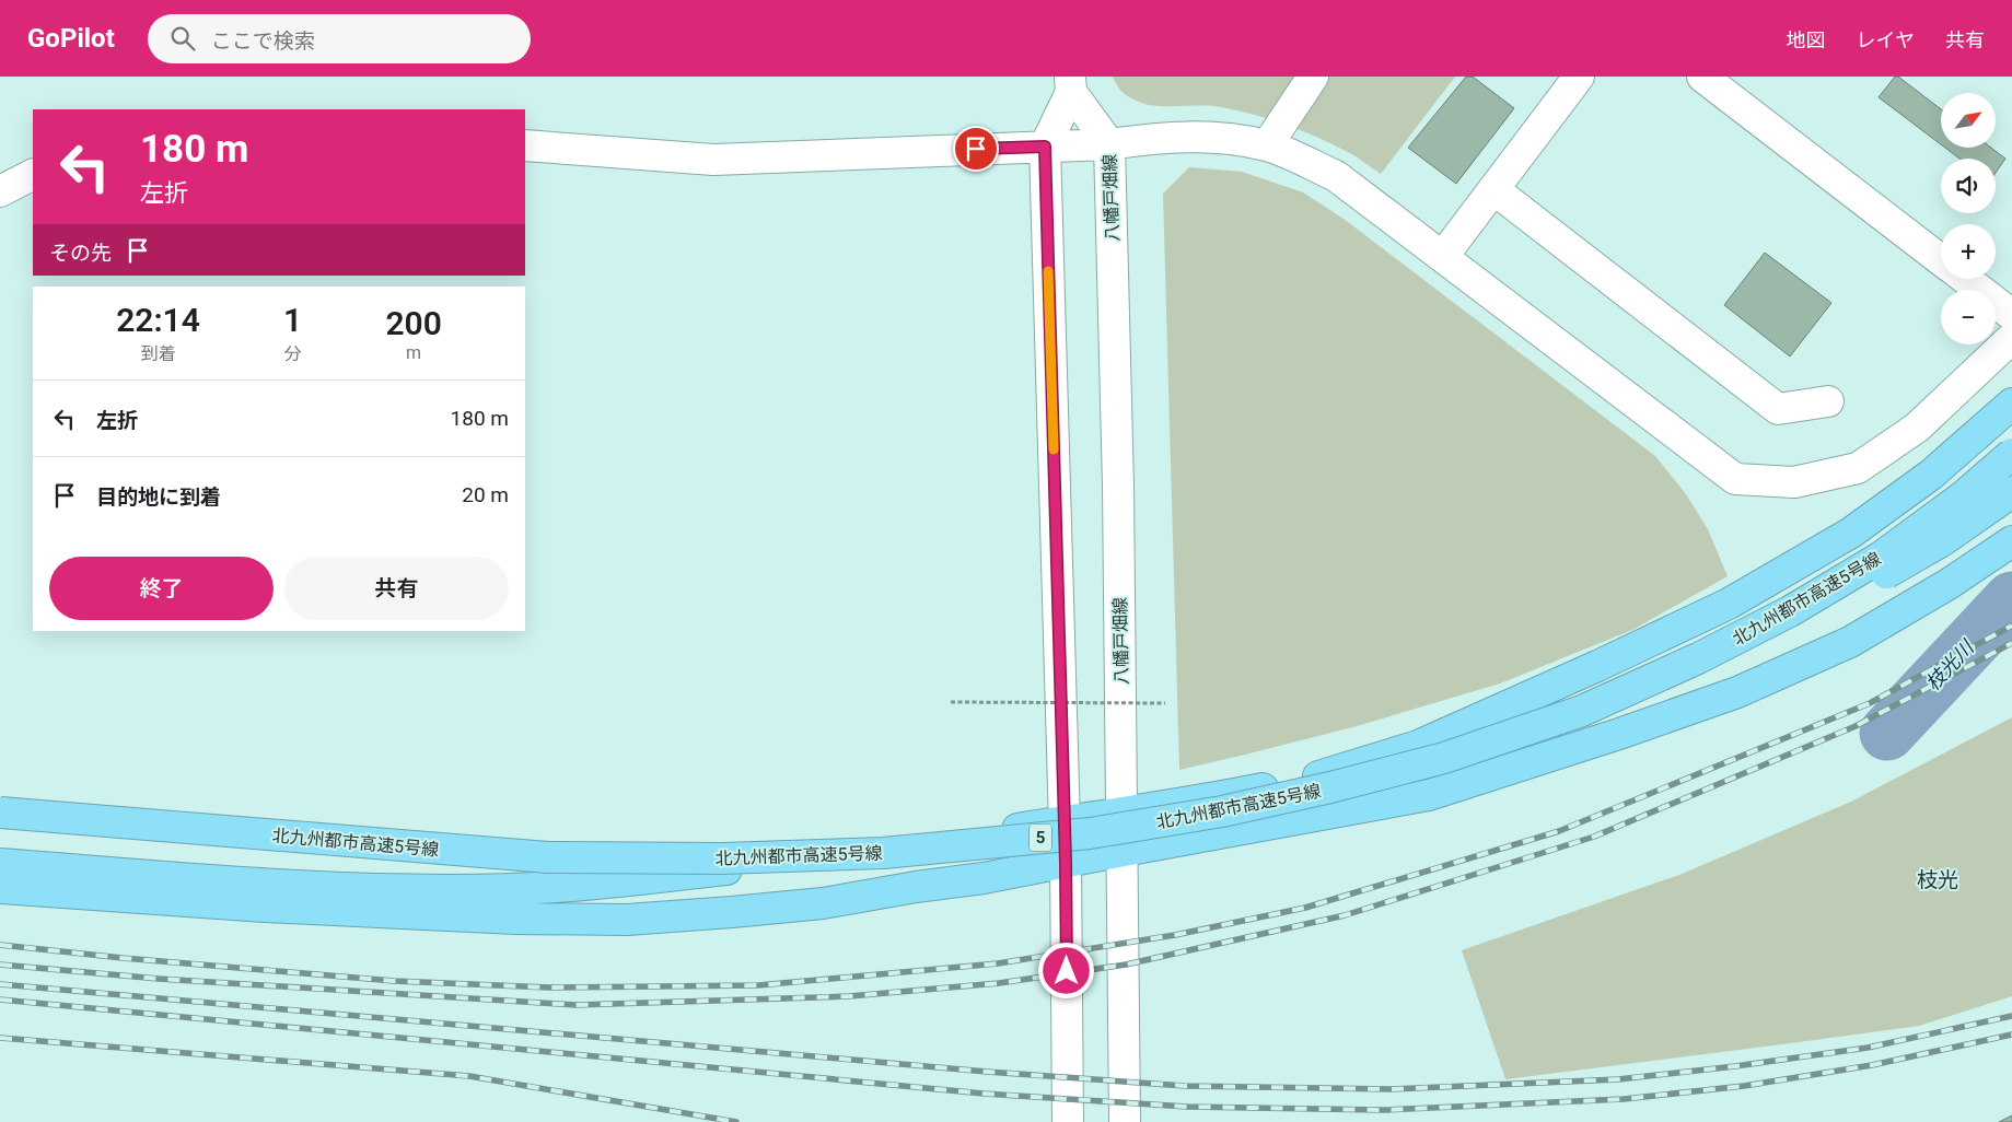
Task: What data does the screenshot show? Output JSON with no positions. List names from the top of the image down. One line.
{"streets":{"highway":["北九州都市高速5号線","5"],"street":["八幡戸畑線"]},"districts":["枝光"],"water":["枝光川"],"north":"top right","page":{"header":"GoPilot","search":"ここで検索","nav":["地図","レイヤ","共有"],"map_buttons":["+","−"],"turn":["180 m","左折"],"then":"その先","eta":["22:14","到着","1","分","200","m"],"list":[{"name":"左折","value":"180 m"},{"name":"目的地に到着","value":"20 m"}],"buttons":["終了","共有"]}}
